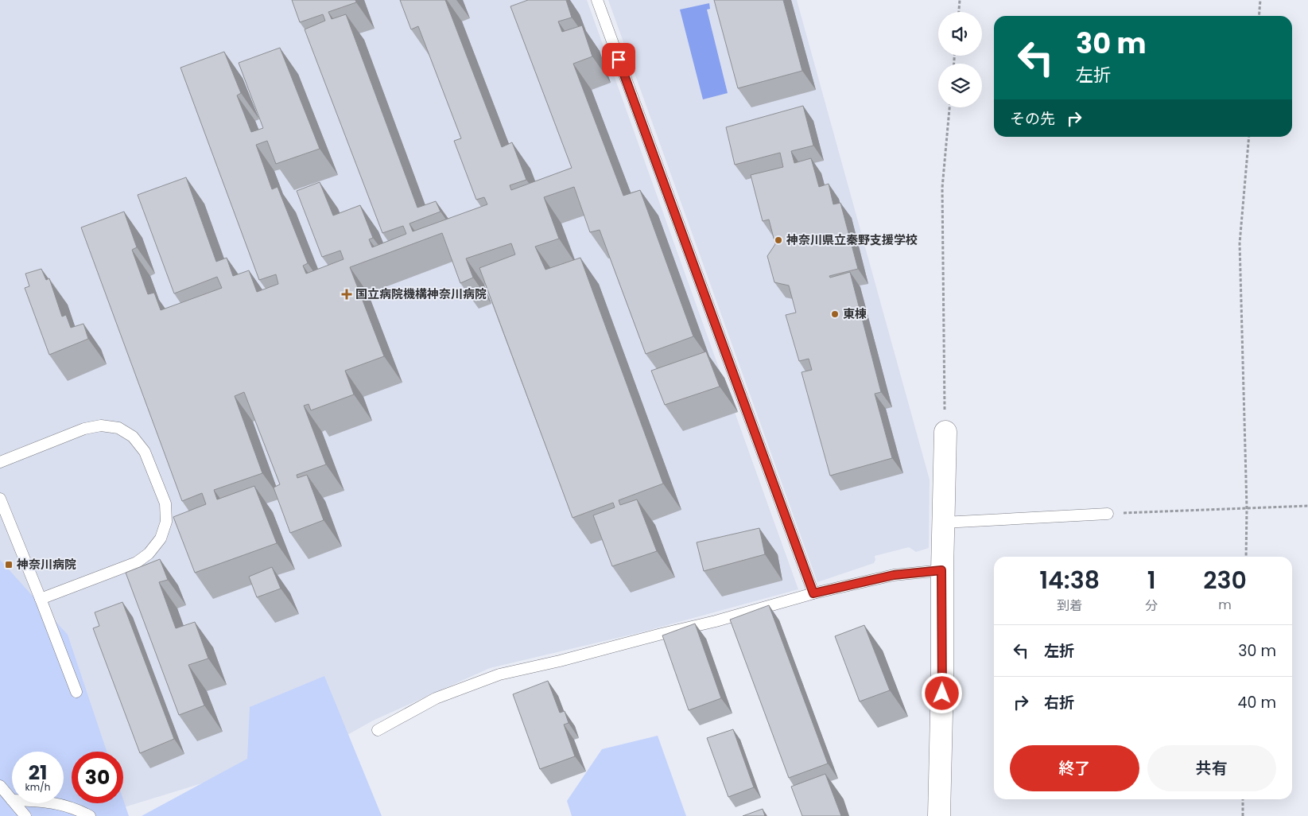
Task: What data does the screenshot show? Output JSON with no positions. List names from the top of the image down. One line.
{"places":{"other":["神奈川県立秦野支援学校","東棟"],"health":["国立病院機構神奈川病院"],"transit":["神奈川病院"]},"page":{"turn":["30 m","左折"],"then":"その先","eta":["14:38","到着","1","分","230","m"],"list":[{"name":"左折","value":"30 m"},{"name":"右折","value":"40 m"}],"buttons":["終了","共有"],"speed":"21 km/h","limit":"30"}}
